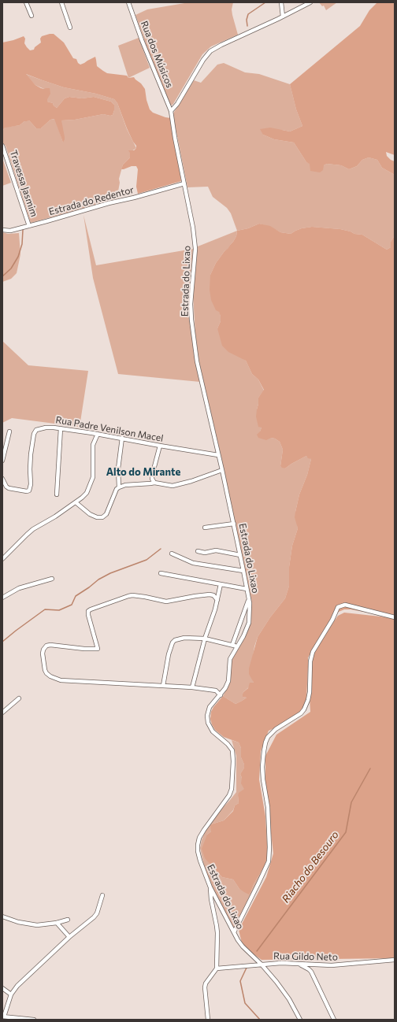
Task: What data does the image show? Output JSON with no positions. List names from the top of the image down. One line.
{"streets":{"street":["Rua dos Músicos","Travessa Jasmim","Estrada do Redentor","Estrada do Lixao","Rua Padre Venilson Macel","Rua Gildo Neto"]},"crossings":[["Rua dos Músicos","Estrada do Lixao"],["Travessa Jasmim","Estrada do Redentor"],["Estrada do Redentor","Estrada do Lixao"],["Estrada do Lixao","Rua Padre Venilson Macel"],["Estrada do Lixao","Rua Gildo Neto"]],"districts":["Alto do Mirante"],"water":["Riacho do Besouro"]}
